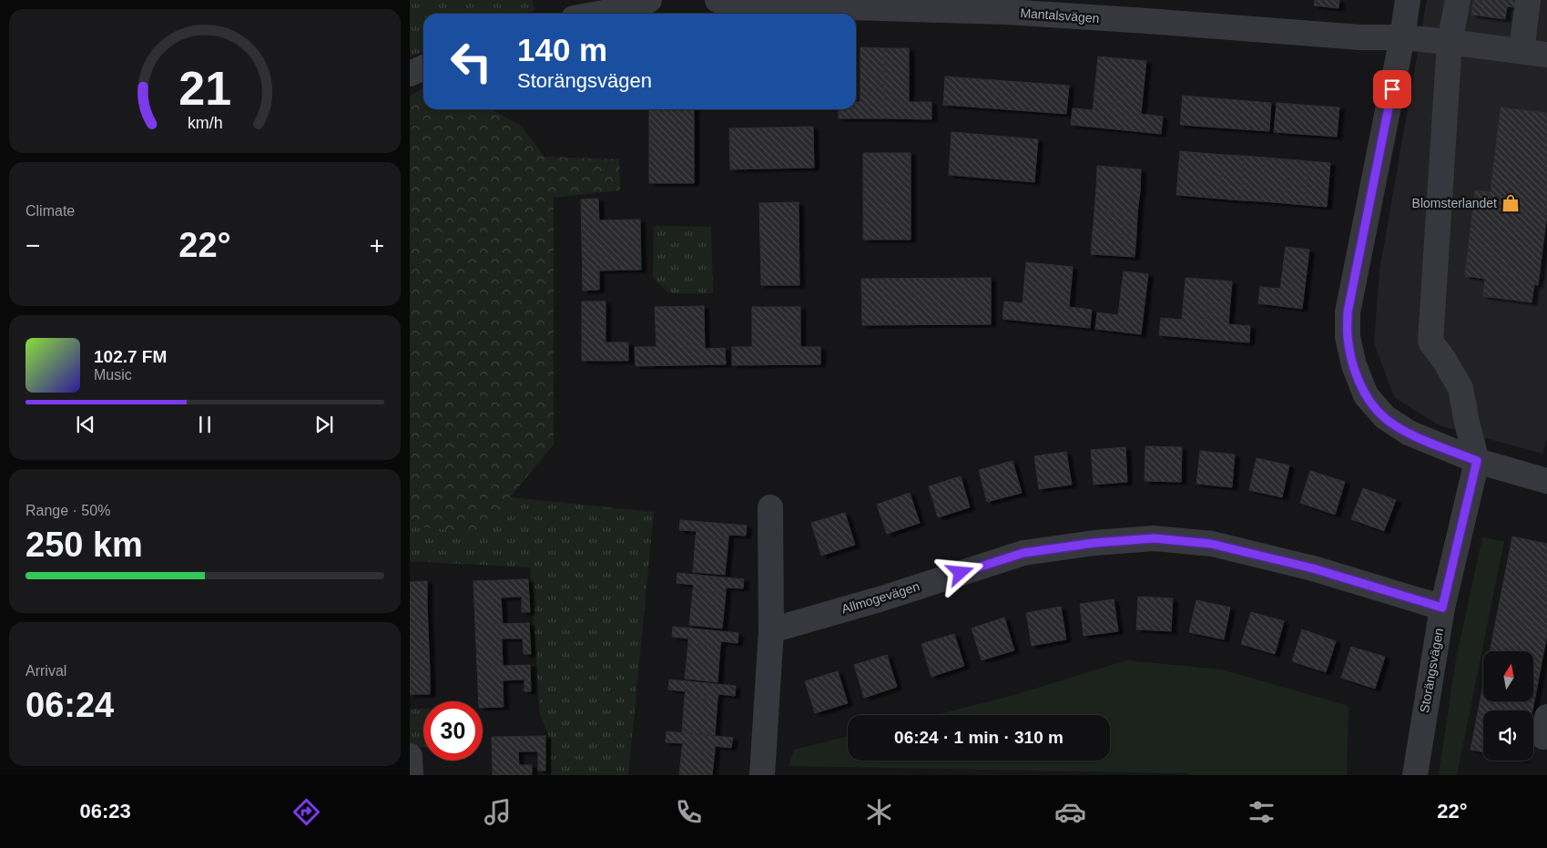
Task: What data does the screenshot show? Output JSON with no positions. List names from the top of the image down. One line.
{"streets":{"street":["Mantalsvägen","Allmogevägen","Storängsvägen"]},"crossings":[["Allmogevägen","Storängsvägen"]],"places":{"shop":["Blomsterlandet"]},"north":"top","page":{"turn":["140 m","Storängsvägen"],"tile":["Climate",["Range · 50%","250 km"],["Arrival","06:24"]],"heat":["−","22°","+"],"song":["102.7 FM","Music"],"limit":"30","trip":"06:24 · 1 min · 310 m","tabs":["06:23","22°"],"gauge":["21","km/h"]}}
